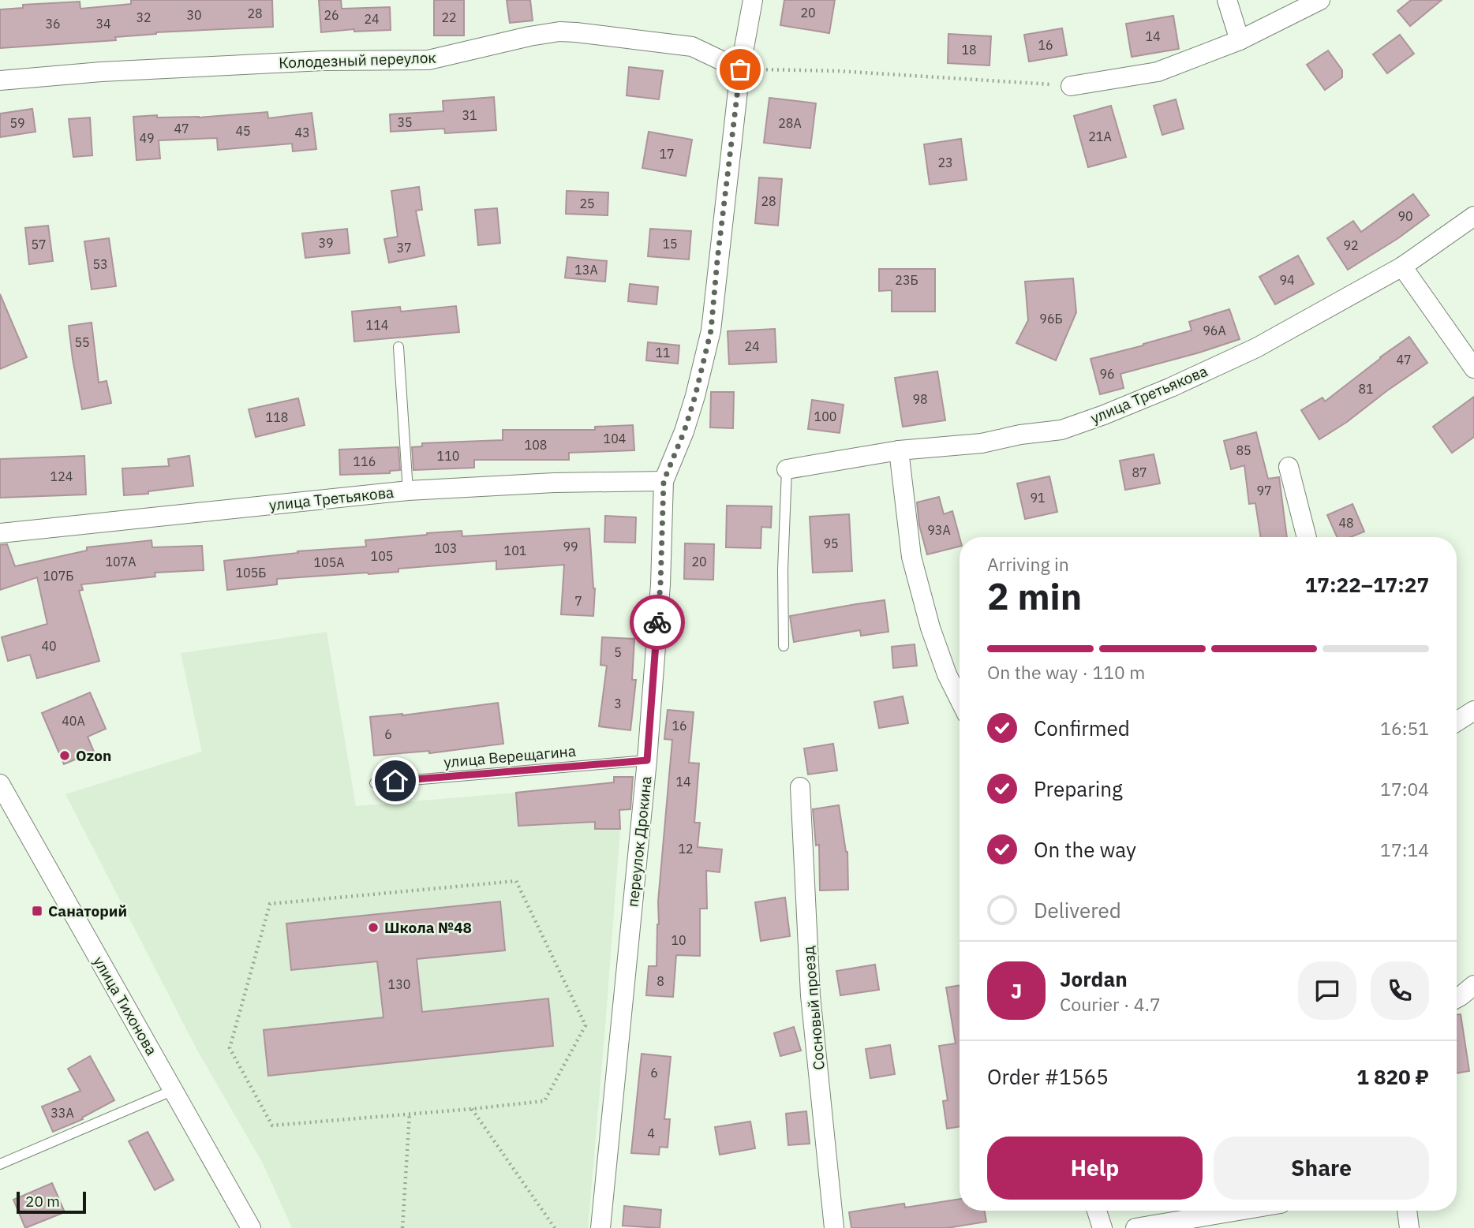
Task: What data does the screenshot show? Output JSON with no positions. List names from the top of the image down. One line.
{"streets":{"street":["Колодезный переулок","улица Третьякова","переулок Дрокина","улица Тихонова","Сосновый проезд"],"lane":["улица Верещагина"]},"crossings":[["Колодезный переулок","переулок Дрокина"],["улица Третьякова","переулок Дрокина"],["улица Верещагина","переулок Дрокина"]],"places":{"other":["Ozon","Школа №48"],"transit":["Санаторий"]},"house_numbers":["20","28","30","26","32","22","24","36","34","14","16","18","31","35","59","28А","47","45","43","21А","49","17","23","28","25","90","39","15","57","92","37","53","13А","23Б","94","96Б","114","96А","55","24","11","47","96","81","98","100","118","104","108","85","110","116","87","124","97","91","48","93А","95","99","103","101","105","107А","20","105А","105Б","107Б","7","40","5","3","40А","16","6","14","12","10","8","130","6","33А","4"],"scale_bar":"20 m","page":{"heading":["2 min","Arriving in","17:22–17:27"],"panel":["Jordan","Courier · 4.7","Order #1565","1 820 ₽"],"bar":"On the way · 110 m","list":[["Confirmed","16:51"],["Preparing","17:04"],["On the way","17:14"],"Delivered"],"round":"J","buttons":["Help","Share"],"scale":"20 m"}}
